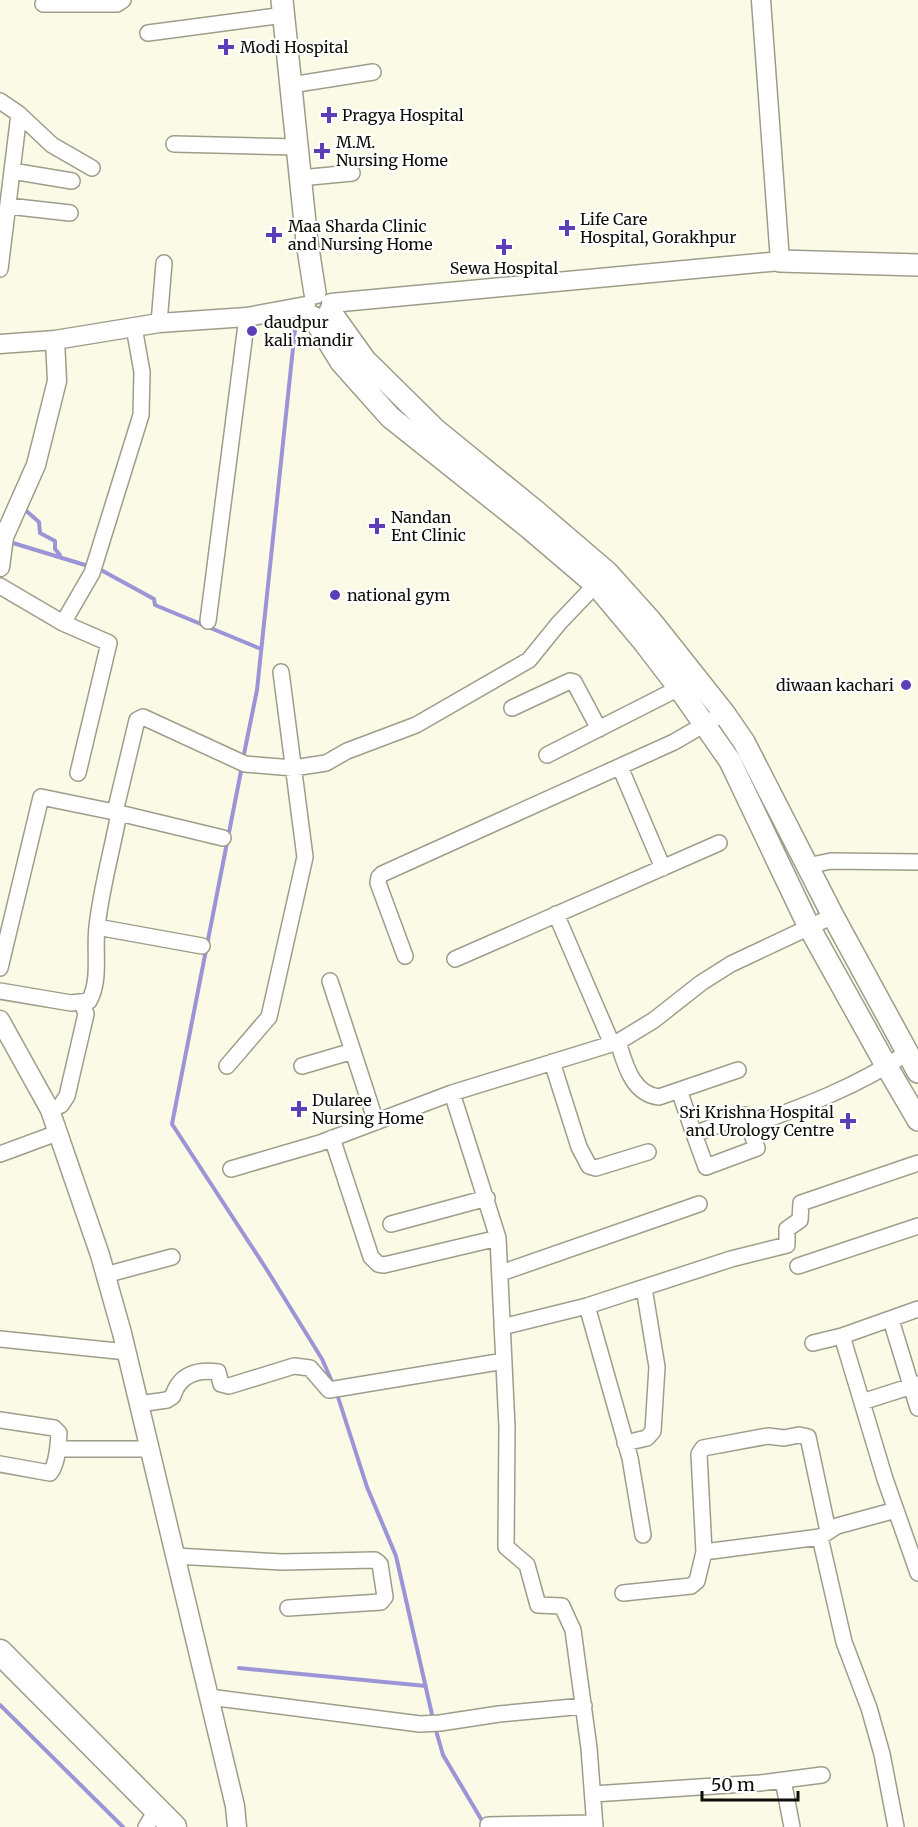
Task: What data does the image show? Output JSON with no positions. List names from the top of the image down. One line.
{"places":{"health":["Modi Hospital","Pragya Hospital","M.M. Nursing Home","Life Care Hospital, Gorakhpur","Maa Sharda Clinic and Nursing Home","Sewa Hospital","Nandan Ent Clinic","Dularee Nursing Home","Sri Krishna Hospital and Urology Centre"],"other":["daudpur kali mandir","national gym","diwaan kachari"]},"scale_bar":"50 m"}
